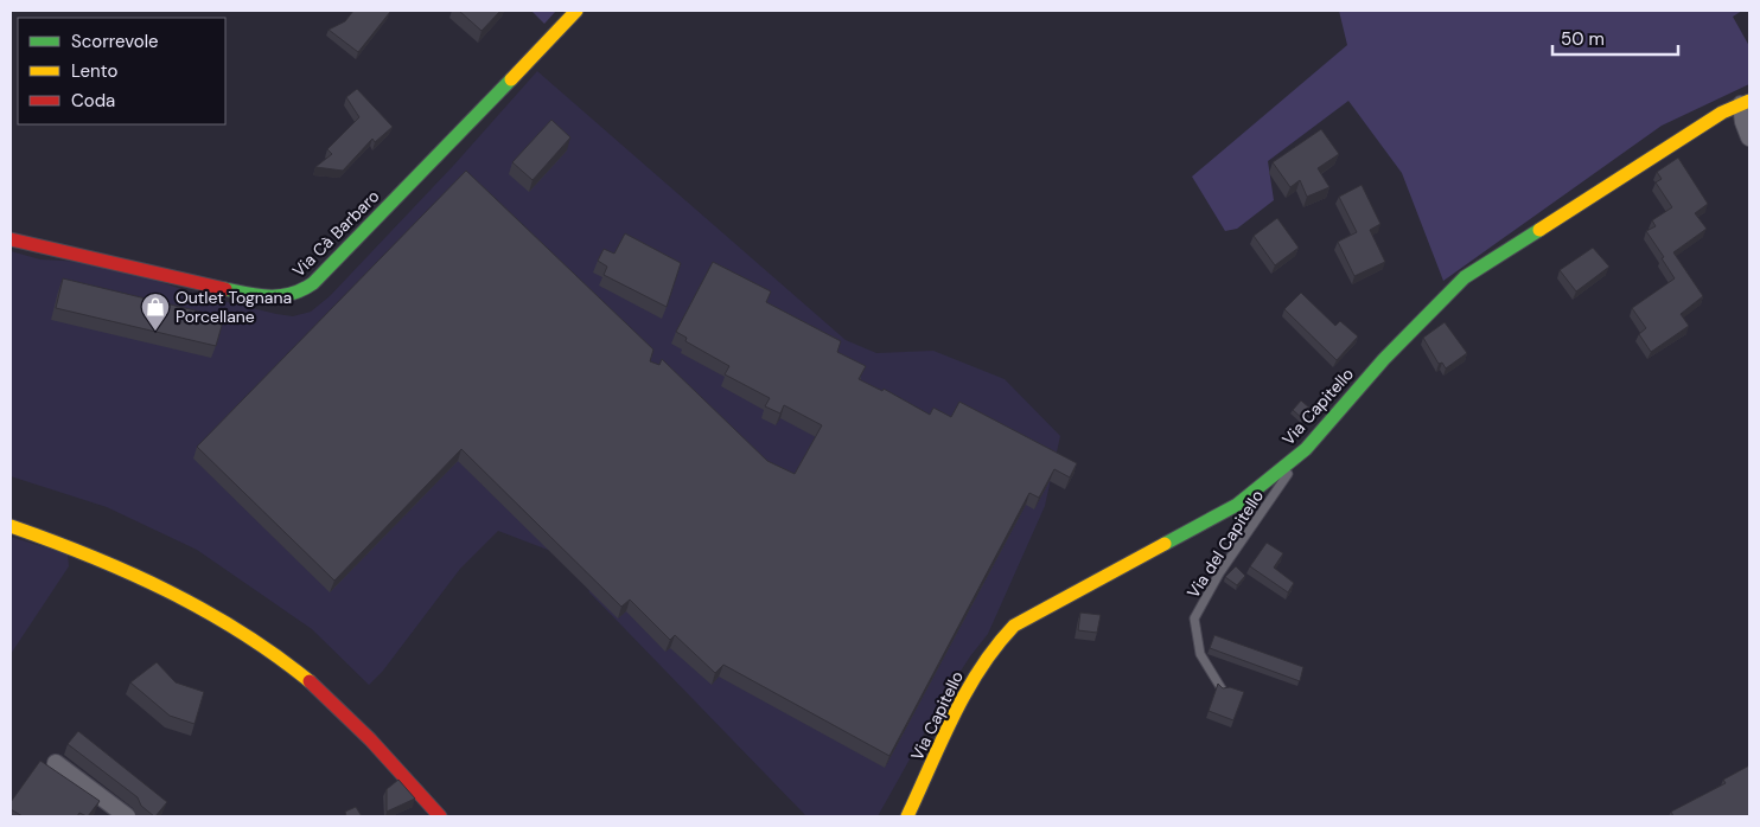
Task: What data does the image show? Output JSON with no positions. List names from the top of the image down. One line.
{"streets":{"street":["Via Cà Barbaro","Via Capitello"],"lane":["Via del Capitello"]},"crossings":[["Via Capitello","Via del Capitello"]],"places":{"shop":["Outlet Tognana Porcellane"]},"legend":["Scorrevole","Lento","Coda"],"scale_bar":"50 m"}
